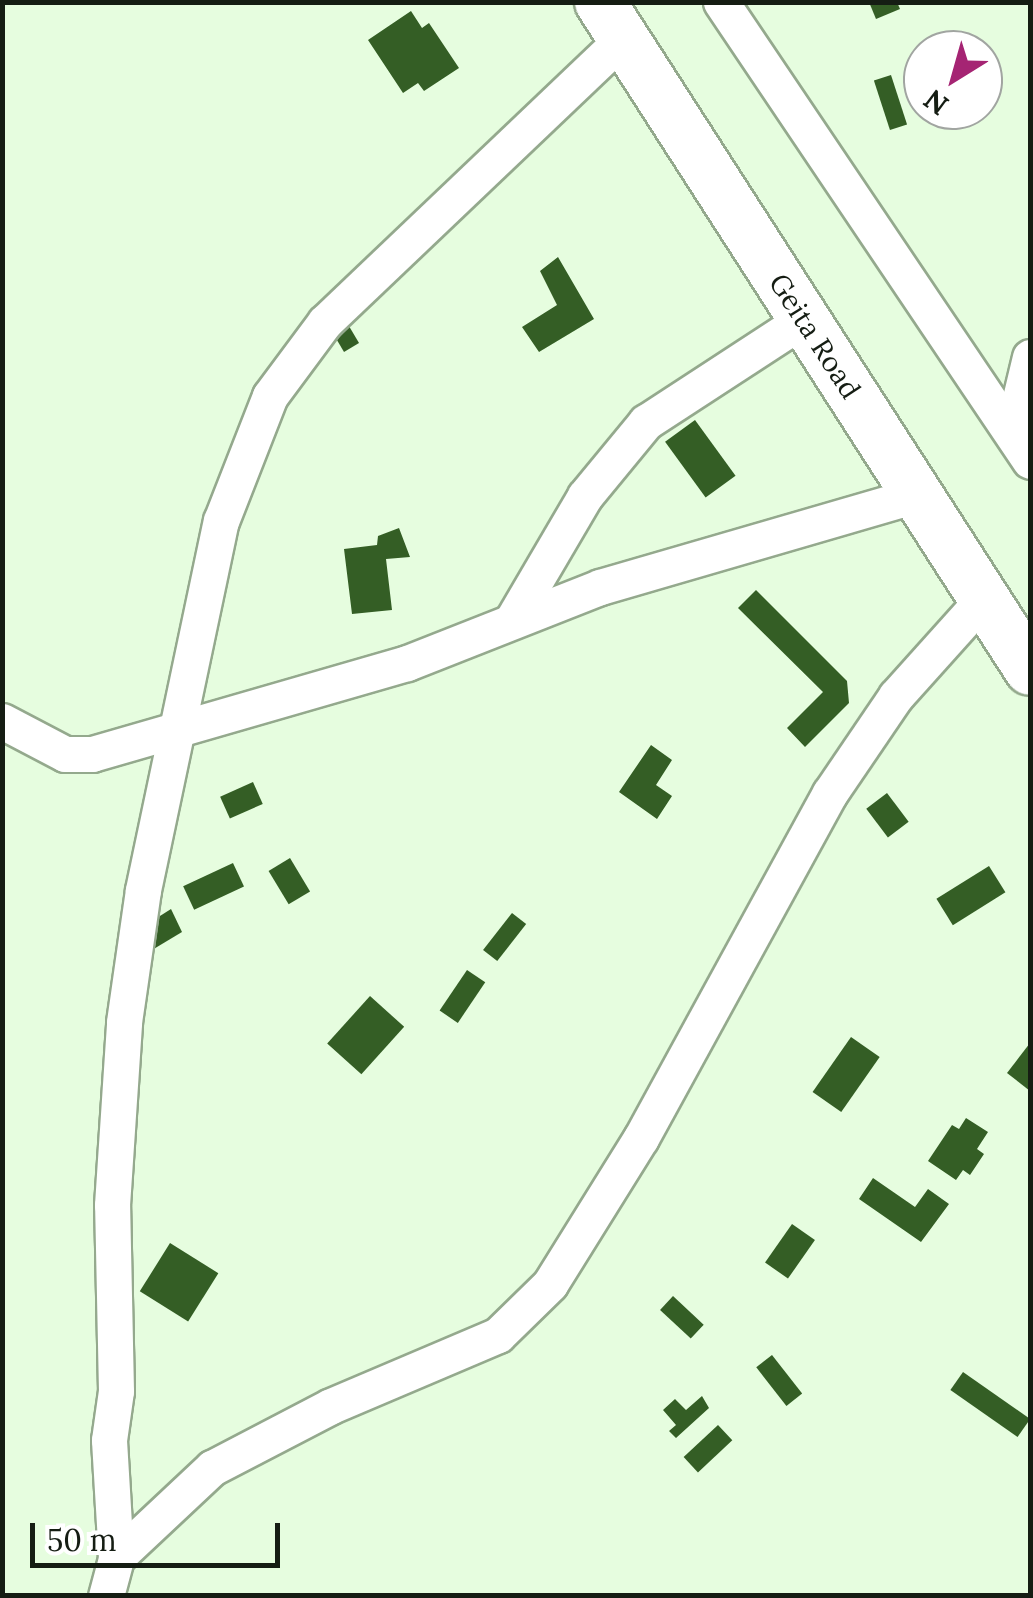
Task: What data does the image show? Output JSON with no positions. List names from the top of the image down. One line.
{"streets":{"highway":["Geita Road"]},"scale_bar":"50 m","north":"bottom left"}
